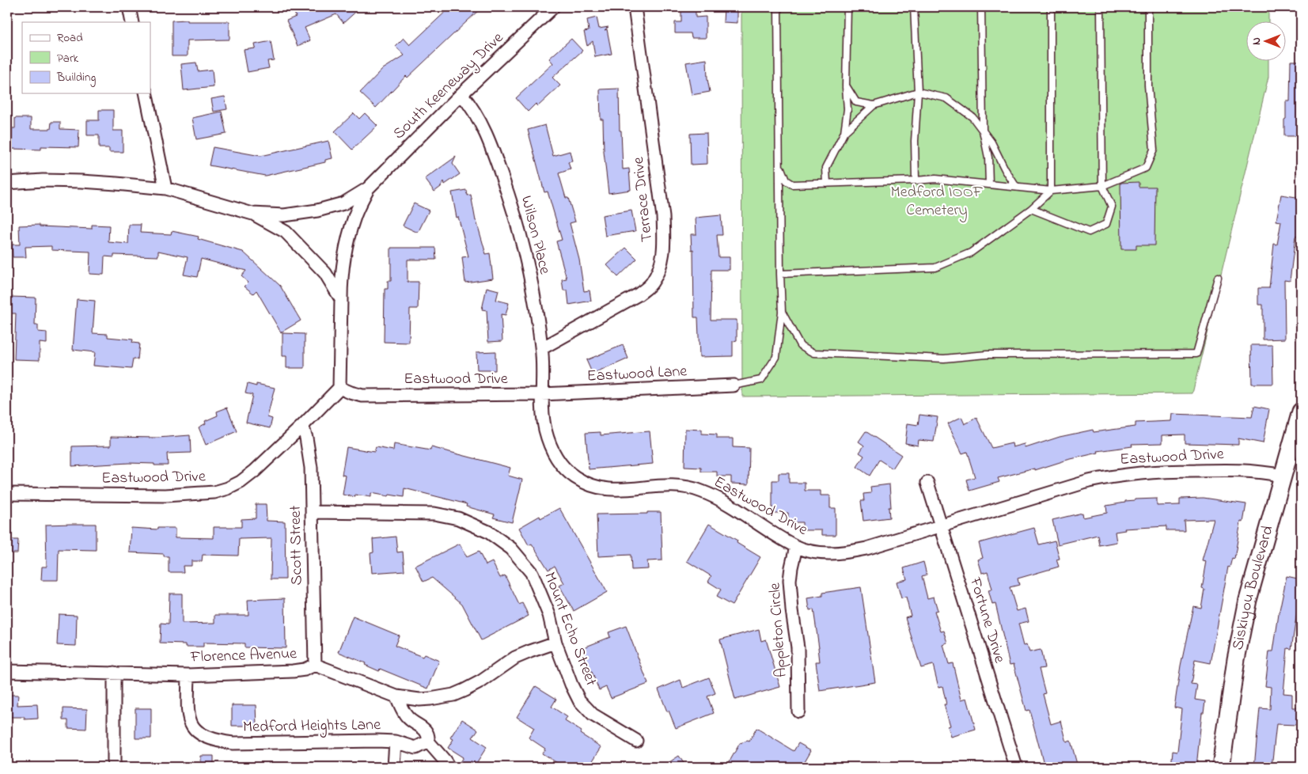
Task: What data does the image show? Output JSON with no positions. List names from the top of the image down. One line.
{"streets":{"street":["South Keeneway Drive","Terrace Drive","Wilson Place","Eastwood Lane","Eastwood Drive","Scott Street","Siskiyou Boulevard","Fortune Drive","Mount Echo Street","Appleton Circle","Florence Avenue","Medford Heights Lane"]},"crossings":[["South Keeneway Drive","Wilson Place"],["Terrace Drive","Wilson Place"],["Wilson Place","Eastwood Lane"],["Wilson Place","Eastwood Drive"],["Eastwood Lane","Eastwood Drive"],["Eastwood Drive","Scott Street"],["Eastwood Drive","Siskiyou Boulevard"],["Eastwood Drive","Fortune Drive"],["Eastwood Drive","Appleton Circle"],["Scott Street","Mount Echo Street"],["Scott Street","Florence Avenue"],["Mount Echo Street","Florence Avenue"],["Florence Avenue","Medford Heights Lane"]],"parks":["Medford IOOF Cemetery"],"legend":["Road","Park","Building"],"north":"left"}
